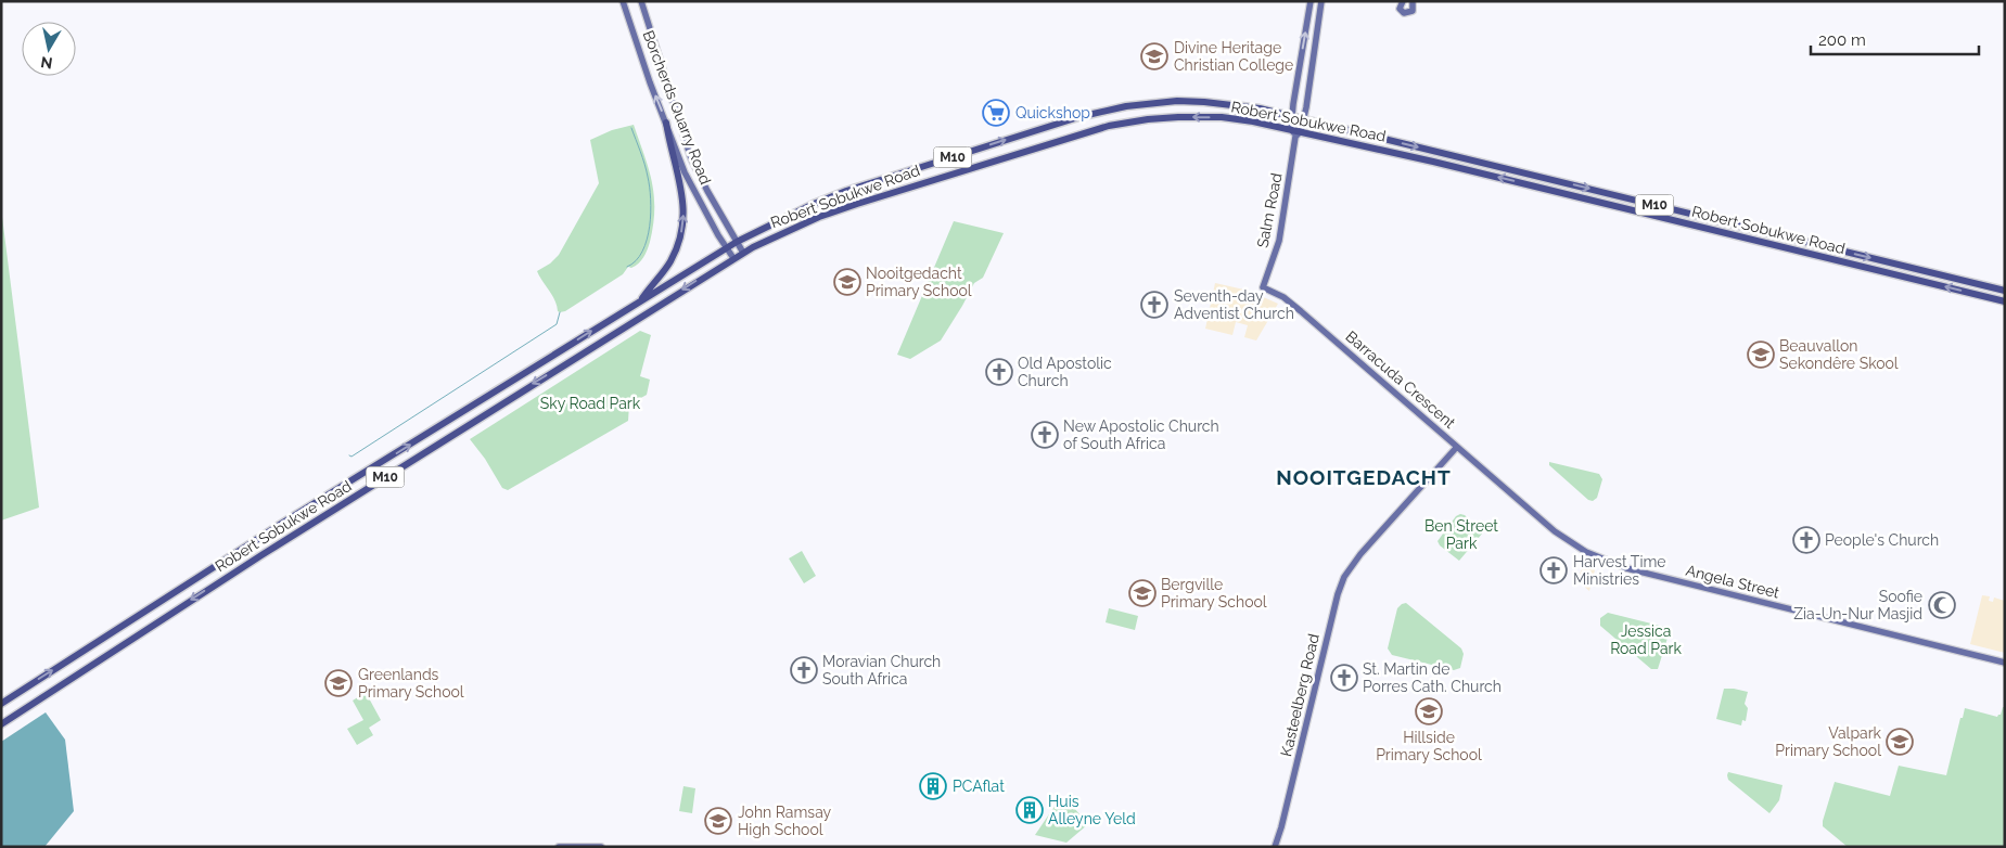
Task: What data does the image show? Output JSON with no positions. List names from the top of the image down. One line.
{"streets":{"main road":["Robert Sobukwe Road","M10"],"street":["Borcherds Quarry Road","Salm Road","Barracuda Crescent","Angela Street","Kasteelberg Road"]},"crossings":[["Borcherds Quarry Road","Robert Sobukwe Road"],["Robert Sobukwe Road","Salm Road"],["Salm Road","Barracuda Crescent"],["Barracuda Crescent","Angela Street"],["Barracuda Crescent","Kasteelberg Road"]],"districts":["NOOITGEDACHT"],"parks":["Sky Road Park","Ben Street Park","Jessica Road Park"],"places":{"school or university":["Divine Heritage Christian College","Nooitgedacht Primary School","Beauvallon Sekondêre Skool","Bergville Primary School","Greenlands Primary School","Hillside Primary School","Valpark Primary School","John Ramsay High School"],"supermarket":["Quickshop"],"church":["Seventh-day Adventist Church","Old Apostolic Church","New Apostolic Church of South Africa","People's Church","Harvest Time Ministries","Moravian Church South Africa","St. Martin de Porres Cath. Church"],"mosque":["Soofie Zia-Un-Nur Masjid"],"building":["PCAflat","Huis Alleyne Yeld"]},"scale_bar":"200 m","north":"bottom"}
